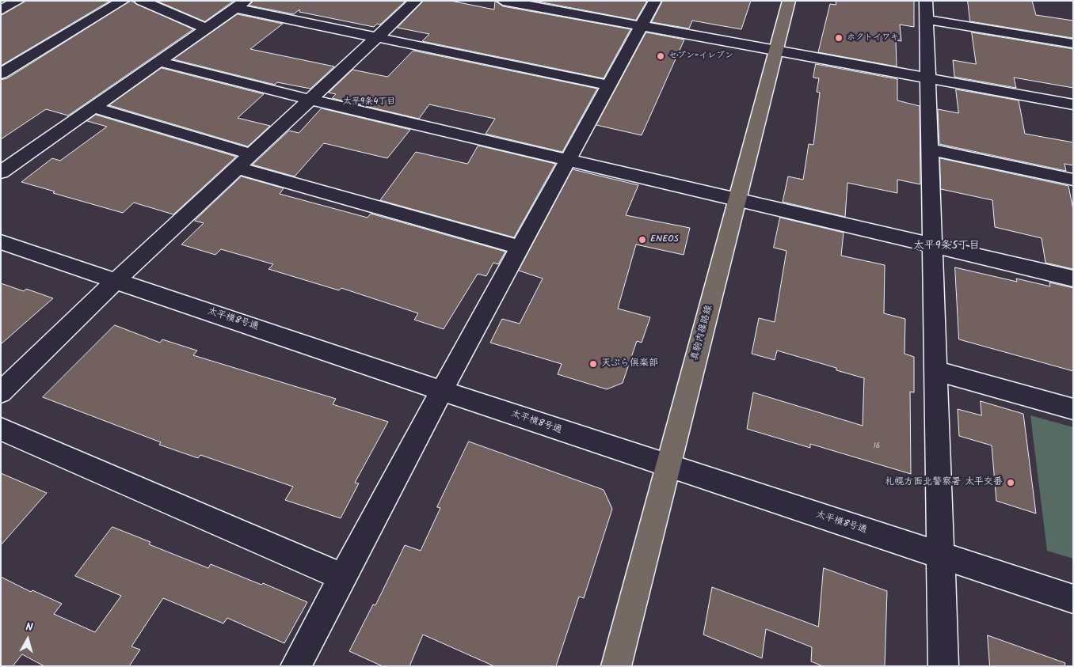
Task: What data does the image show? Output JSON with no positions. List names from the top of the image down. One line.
{"streets":{"main road":["真駒内篠路線"],"street":["太平横8号通"]},"crossings":[["太平横8号通","真駒内篠路線"]],"districts":["太平9条4丁目","太平9条5丁目"],"places":["ホクトイワキ","セブン-イレブン","ENEOS","天ぷら倶楽部","札幌方面北警察署 太平交番"],"house_numbers":["16"],"north":"top"}
